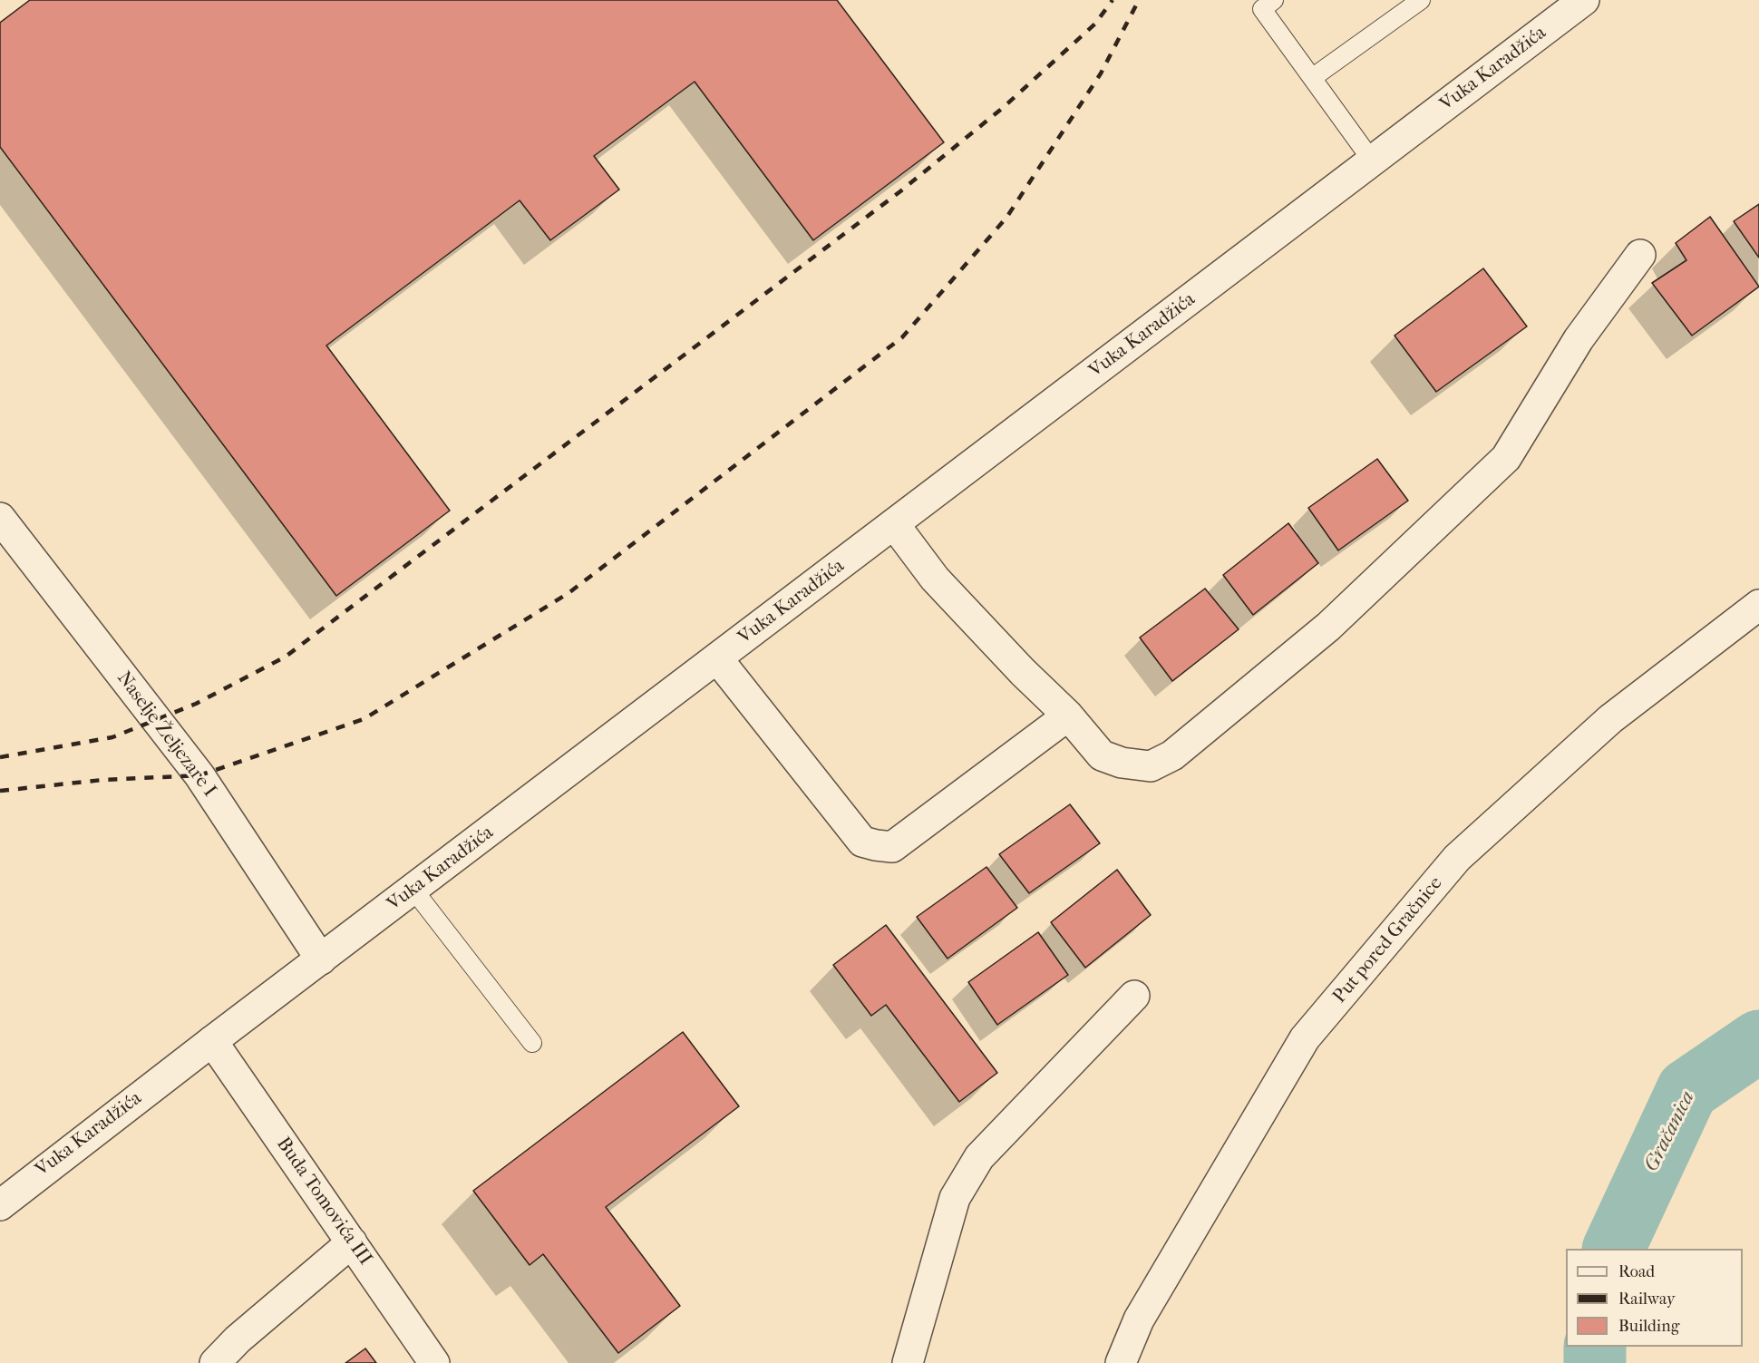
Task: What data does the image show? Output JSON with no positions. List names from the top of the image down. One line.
{"streets":{"street":["Vuka Karadžića","Naselje Željezare I","Put pored Gračnice","Buda Tomovića III"]},"crossings":[["Vuka Karadžića","Naselje Željezare I"],["Vuka Karadžića","Buda Tomovića III"]],"water":["Gračanica"],"legend":["Road","Railway","Building"]}
